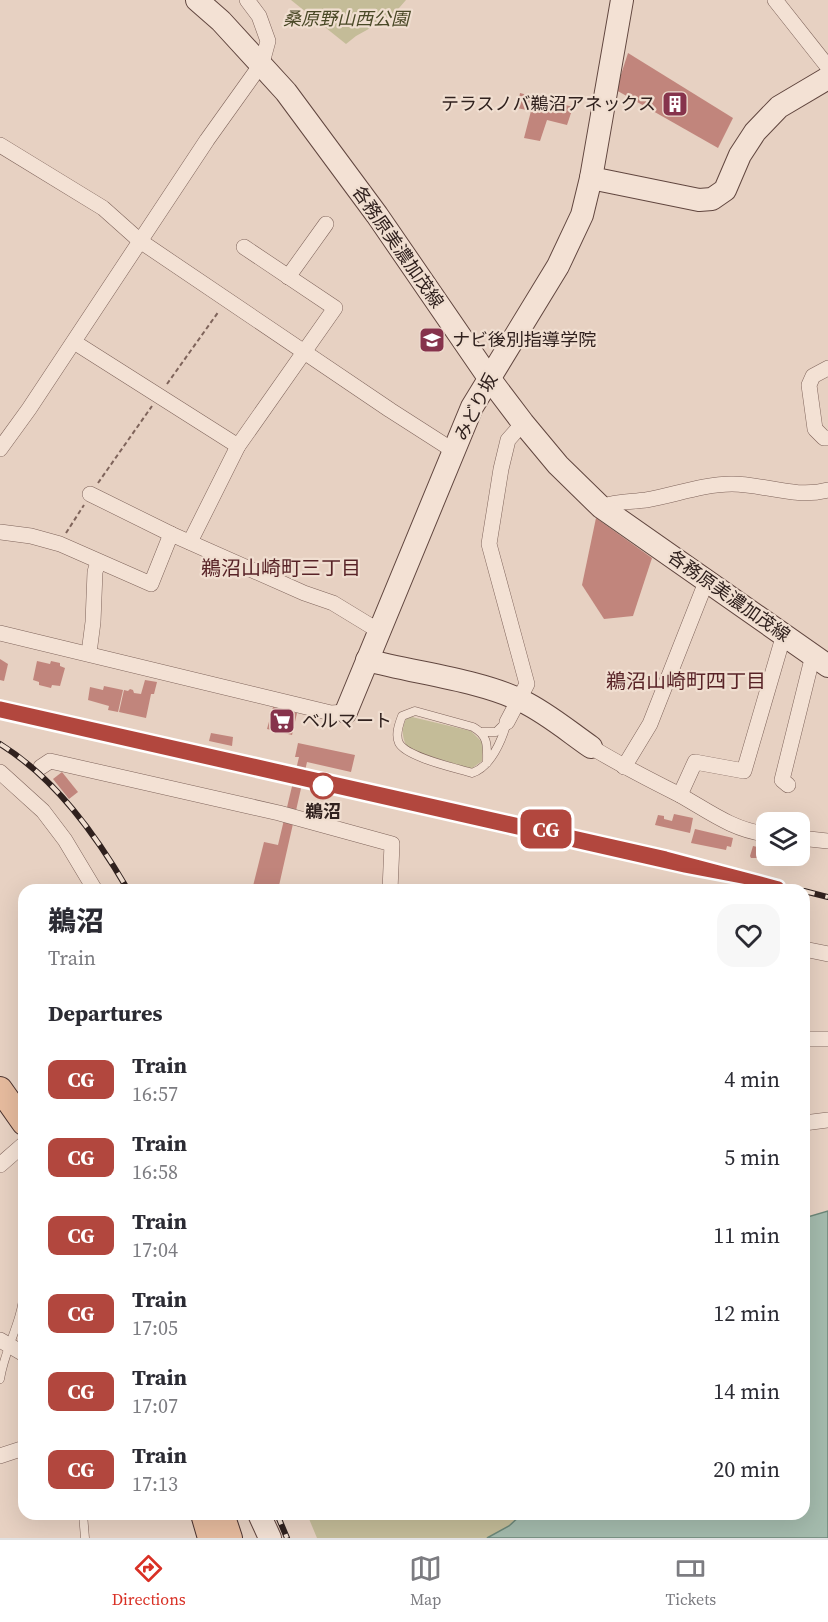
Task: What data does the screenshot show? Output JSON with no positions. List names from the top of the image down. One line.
{"streets":{"street":["各務原美濃加茂線","みどり坂"]},"crossings":[["各務原美濃加茂線","みどり坂"]],"districts":["鵜沼山崎町三丁目","鵜沼山崎町四丁目"],"parks":["桑原野山西公園"],"places":{"building":["テラスノバ鵜沼アネックス"],"school or university":["ナビ後別指導学院"],"supermarket":["ベルマート"],"other":["鵜沼"]},"page":{"on_map":"CG","heading":[["鵜沼","Train"],"Departures"],"list":[{"mark":"CG","name":"Train","note":"16:57","value":"4 min"},{"mark":"CG","name":"Train","note":"16:58","value":"5 min"},{"mark":"CG","name":"Train","note":"17:04","value":"11 min"},{"mark":"CG","name":"Train","note":"17:05","value":"12 min"},{"mark":"CG","name":"Train","note":"17:07","value":"14 min"},{"mark":"CG","name":"Train","note":"17:13","value":"20 min"}],"tabs":["Directions","Map","Tickets"]}}
